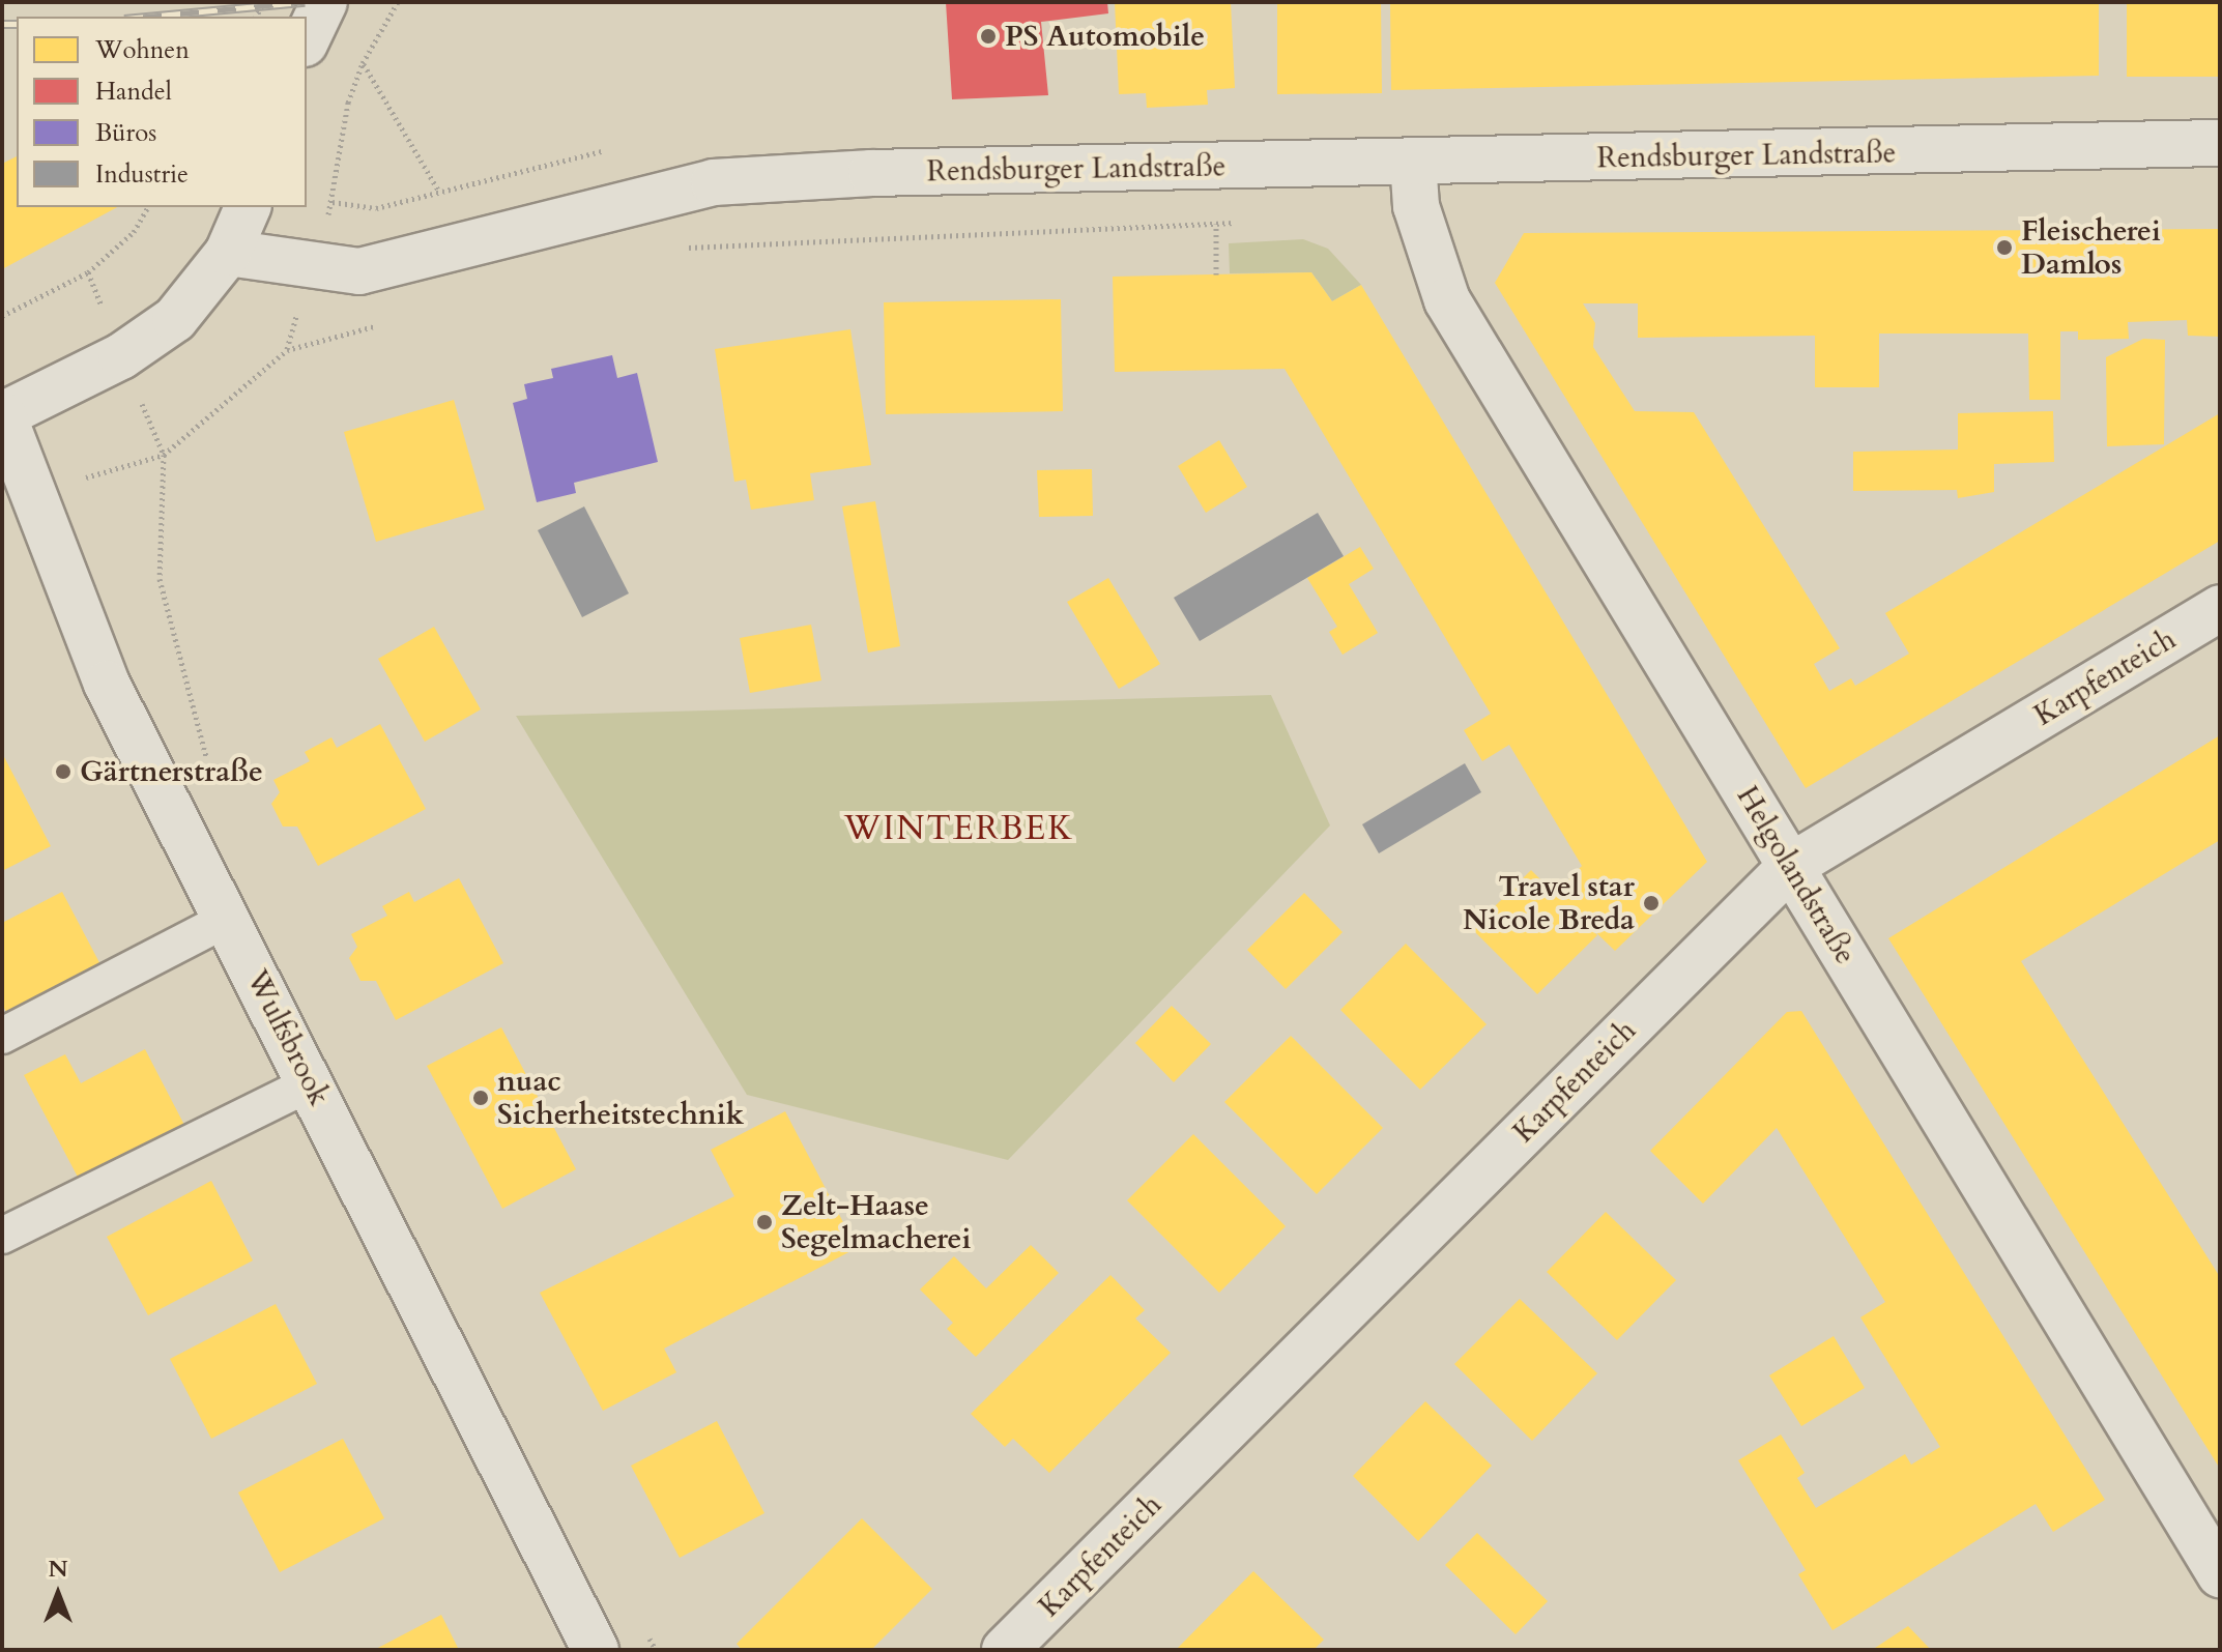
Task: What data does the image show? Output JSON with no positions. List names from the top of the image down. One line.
{"streets":{"street":["Rendsburger Landstraße","Karpfenteich","Helgolandstraße","Wulfsbrook"]},"crossings":[["Rendsburger Landstraße","Helgolandstraße"],["Karpfenteich","Helgolandstraße"]],"districts":["WINTERBEK"],"places":["PS Automobile","Fleischerei Damlos","Gärtnerstraße","Travel star Nicole Breda","nuac Sicherheitstechnik","Zelt-Haase Segelmacherei"],"legend":["Wohnen","Handel","Büros","Industrie"],"north":"top"}
